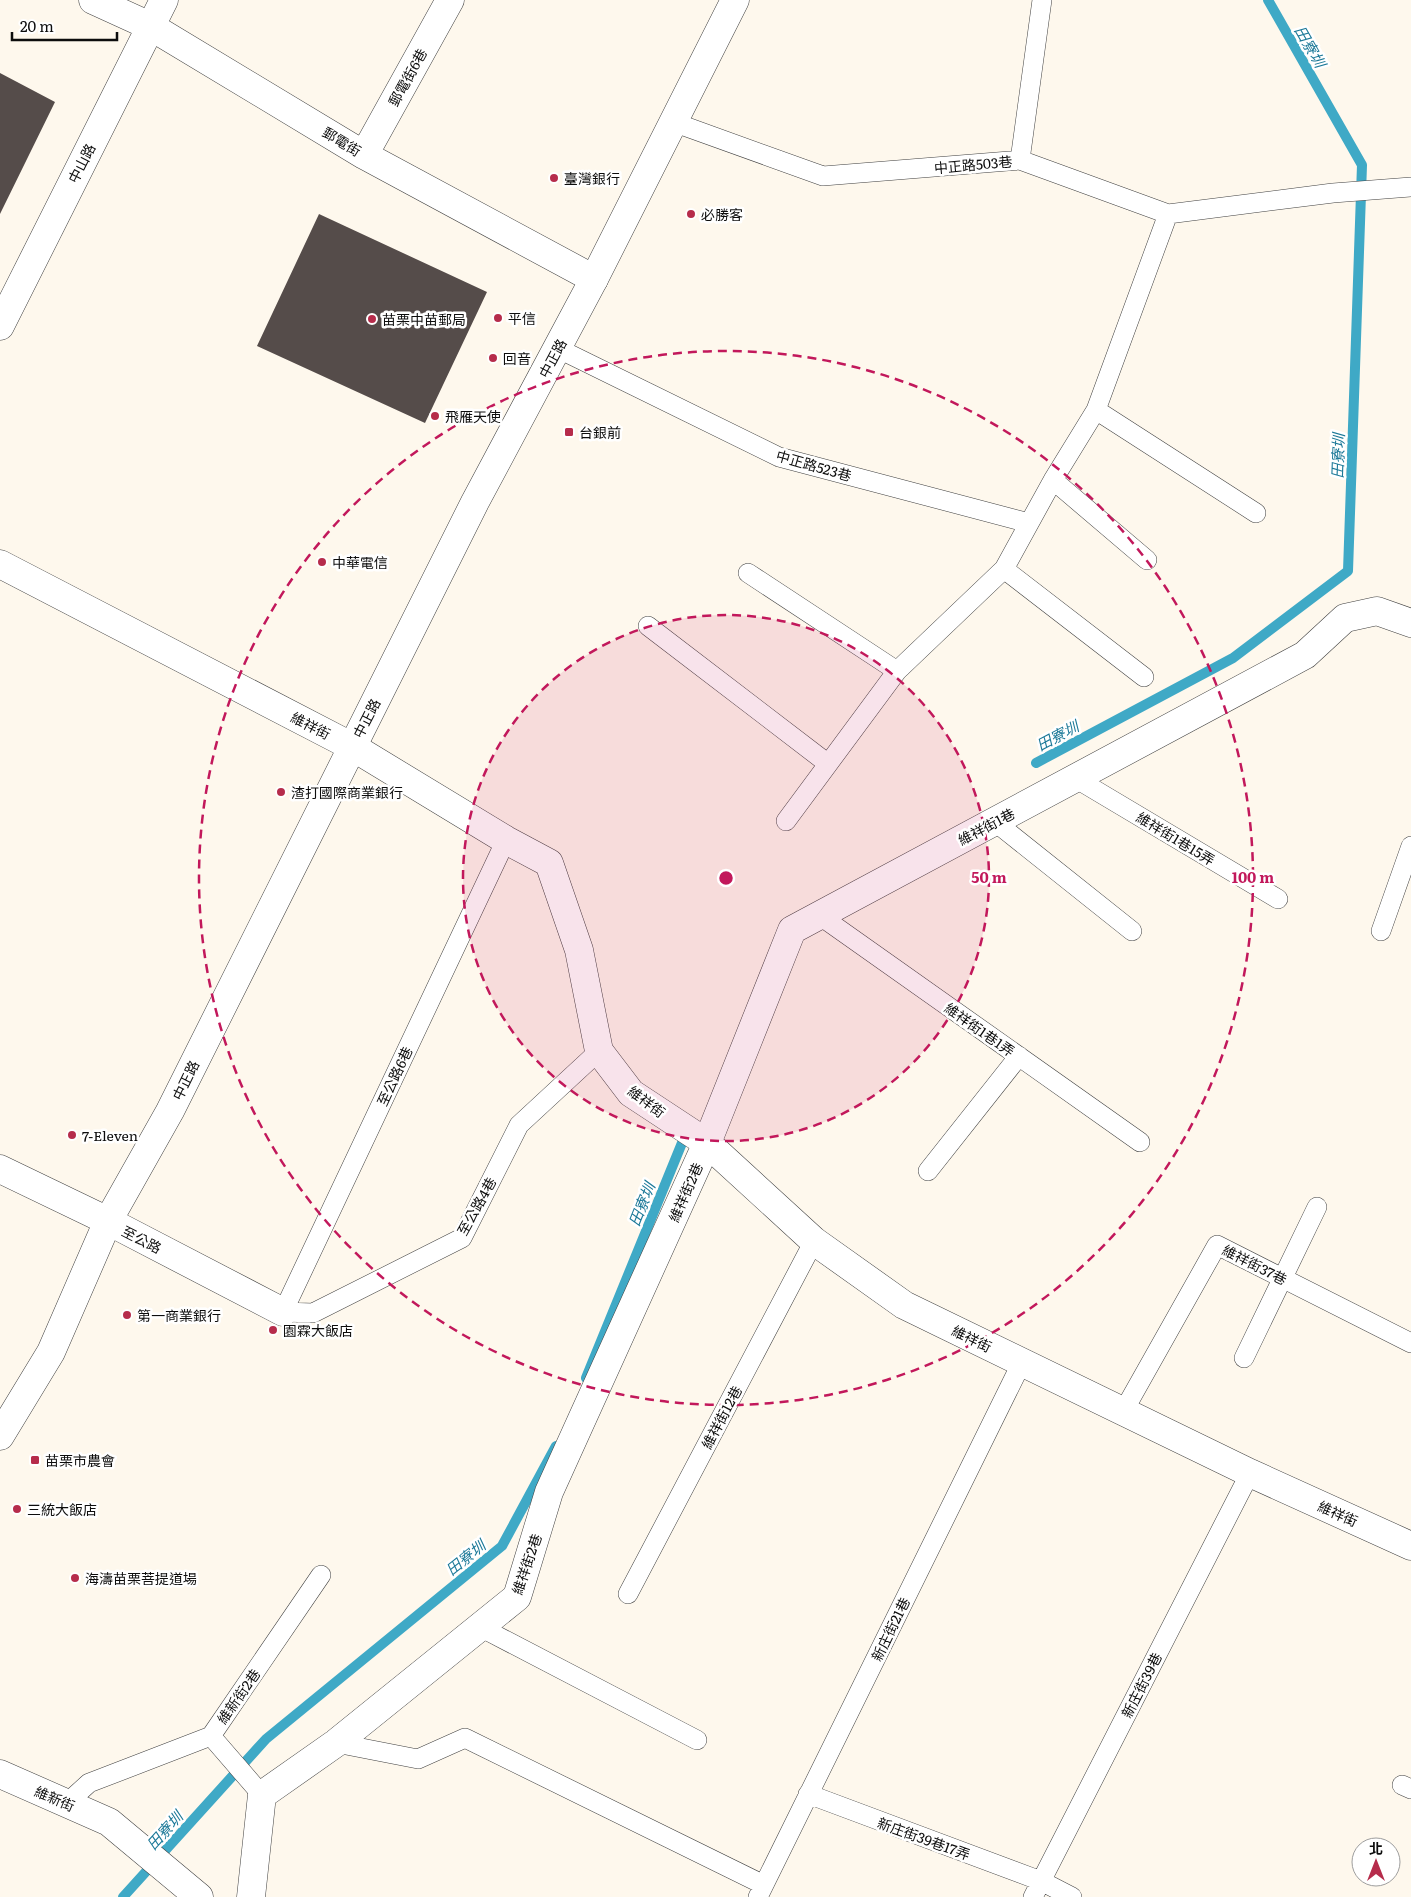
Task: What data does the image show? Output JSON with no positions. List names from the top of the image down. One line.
{"streets":{"street":["郵電街6巷","郵電街","中山路","中正路","維祥街","維祥街1巷","維祥街2巷","至公路","維新街"],"lane":["中正路503巷","中正路523巷","維祥街1巷15弄","維祥街1巷1弄","至公路6巷","至公路4巷","維祥街37巷","維祥街12巷","新庄街21巷","新庄街39巷","維新街2巷","新庄街39巷17弄"]},"crossings":[["郵電街6巷","郵電街"],["郵電街","中山路"],["郵電街","中正路"],["中正路503巷","中正路"],["中正路","中正路523巷"],["中正路","維祥街"],["中正路","至公路"],["維祥街","維祥街1巷"],["維祥街","至公路6巷"],["維祥街","維祥街2巷"],["維祥街","至公路4巷"],["維祥街","維祥街37巷"],["維祥街","維祥街12巷"],["維祥街","新庄街21巷"],["維祥街","新庄街39巷"],["維祥街1巷","維祥街1巷15弄"],["維祥街1巷","維祥街1巷1弄"],["維祥街1巷","維祥街2巷"],["至公路6巷","至公路4巷"],["至公路6巷","至公路"],["至公路4巷","至公路"],["新庄街21巷","新庄街39巷17弄"],["新庄街39巷","新庄街39巷17弄"],["維新街2巷","維新街"]],"water":["田寮圳"],"places":{"other":["臺灣銀行","必勝客","平信","苗栗中苗郵局","回音","飛雁天使","中華電信","渣打國際商業銀行","7-Eleven","第一商業銀行","園霖大飯店","三統大飯店","海濤苗栗菩提道場"],"transit":["台銀前","苗栗市農會"]},"scale_bar":"20 m","north":"top","rings":["50 m","100 m"]}
